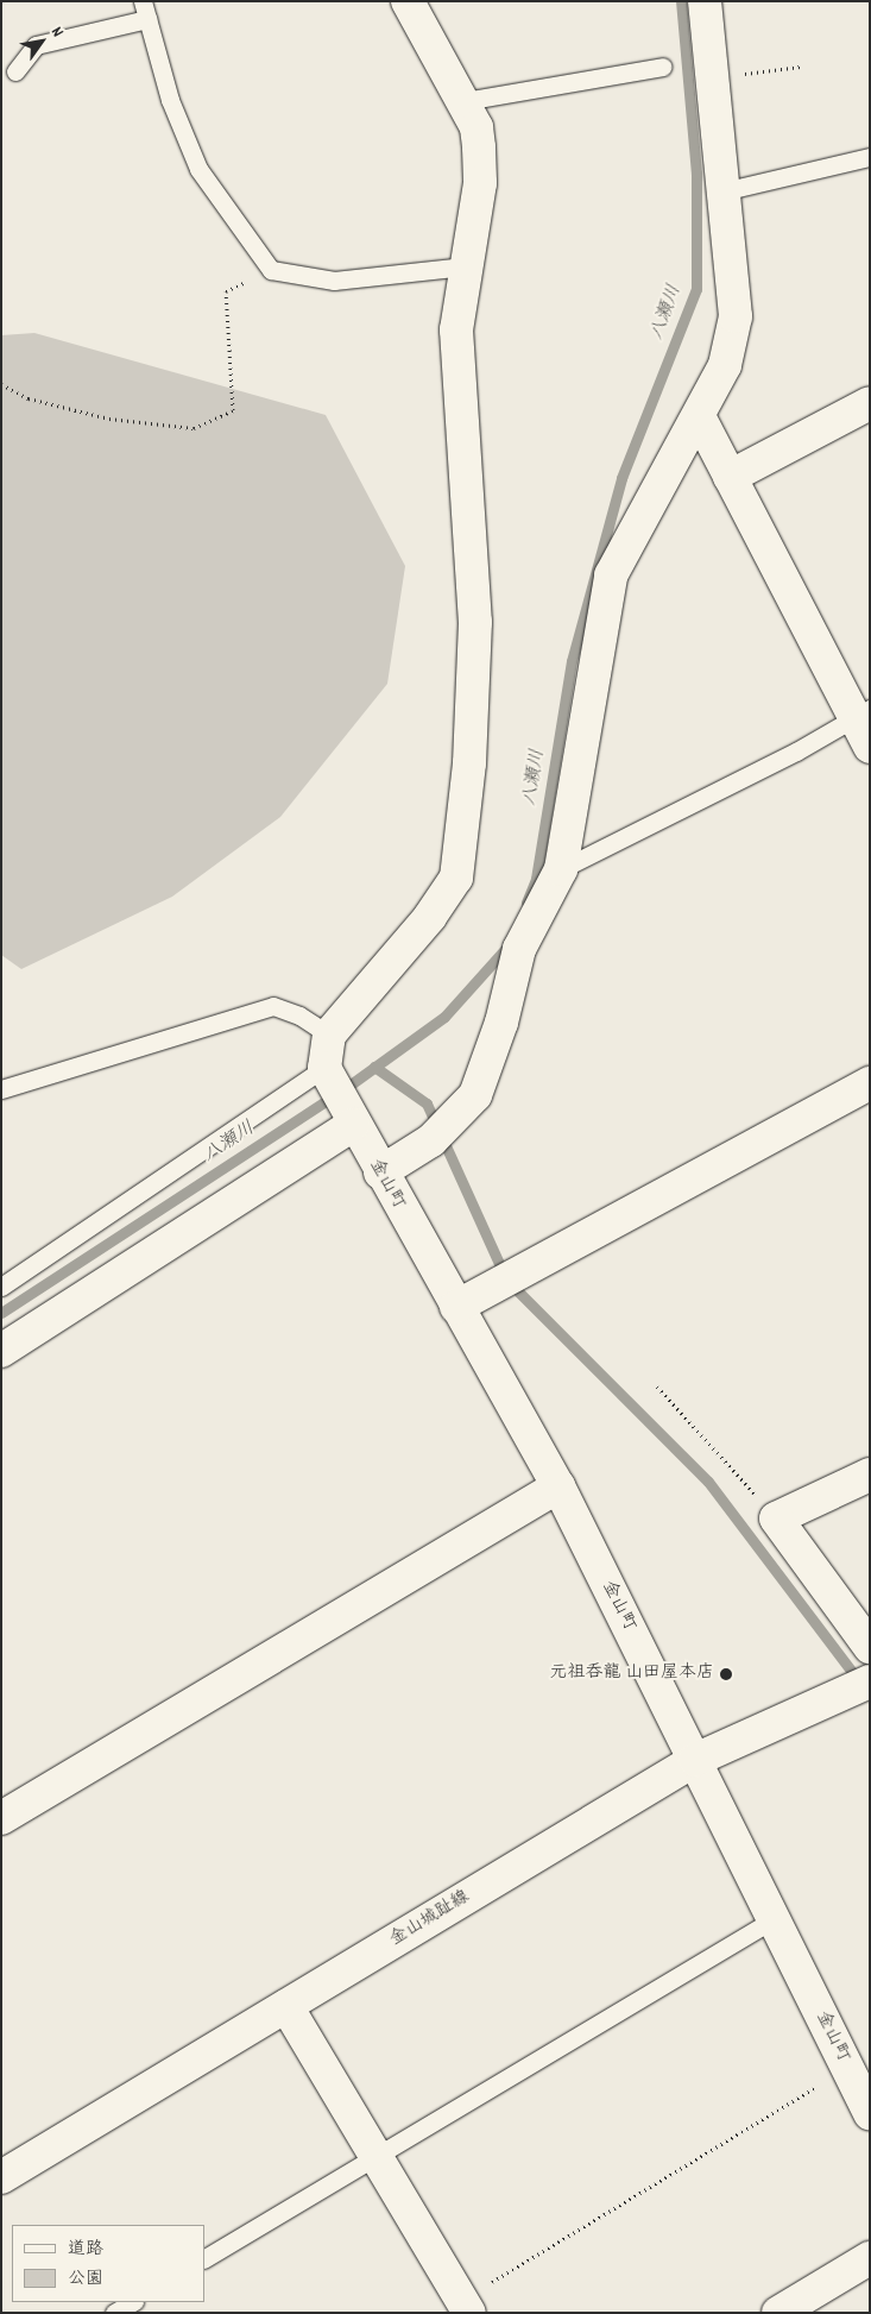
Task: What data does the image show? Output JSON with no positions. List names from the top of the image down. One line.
{"streets":{"street":["金山町","金山城趾線"]},"crossings":[["金山町","金山城趾線"]],"water":["八瀬川"],"places":["元祖呑龍 山田屋本店"],"legend":["道路","公園"],"north":"top right"}
